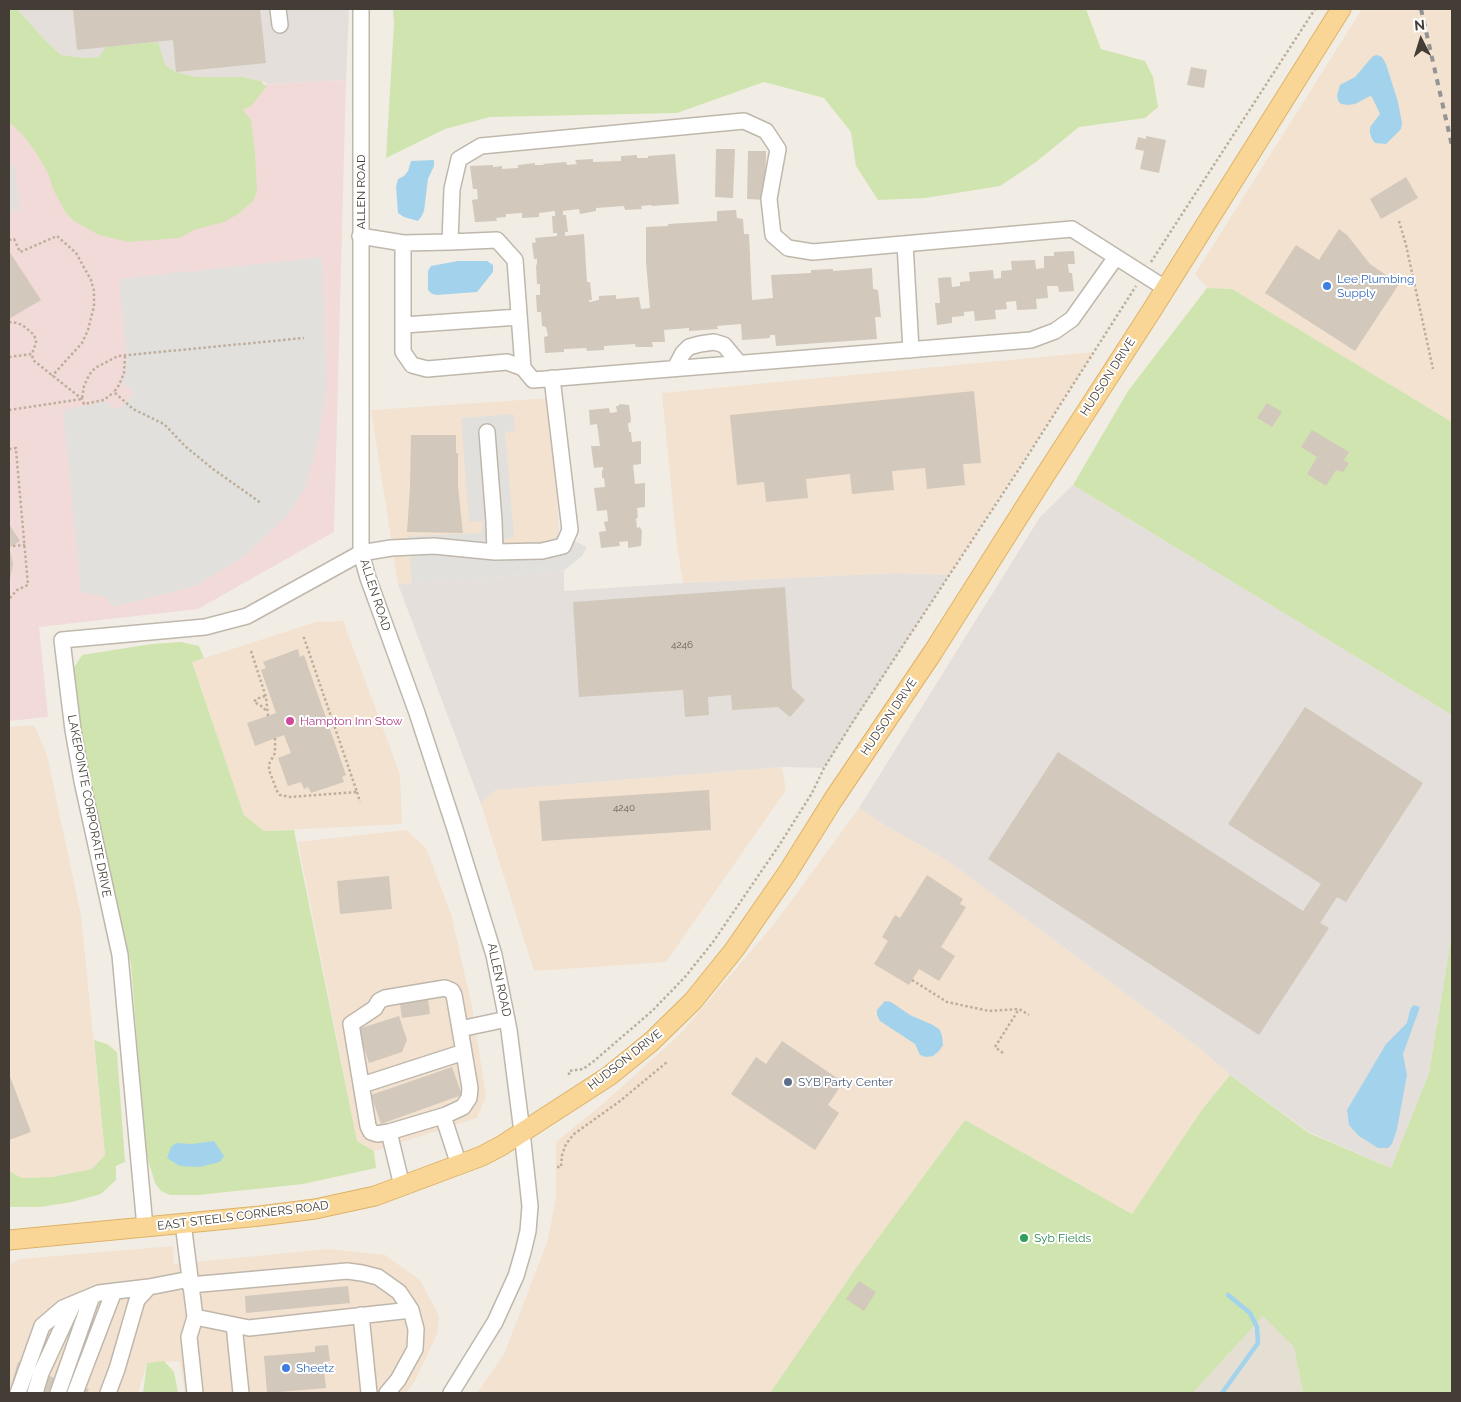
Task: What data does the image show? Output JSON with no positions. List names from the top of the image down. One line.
{"streets":{"main road":["HUDSON DRIVE","EAST STEELS CORNERS ROAD"],"street":["ALLEN ROAD","LAKEPOINTE CORPORATE DRIVE"]},"crossings":[["ALLEN ROAD","HUDSON DRIVE"],["ALLEN ROAD","LAKEPOINTE CORPORATE DRIVE"],["ALLEN ROAD","EAST STEELS CORNERS ROAD"],["HUDSON DRIVE","EAST STEELS CORNERS ROAD"],["LAKEPOINTE CORPORATE DRIVE","EAST STEELS CORNERS ROAD"]],"places":["Lee Plumbing Supply","Hampton Inn Stow","SYB Party Center","Syb Fields","Sheetz"],"house_numbers":["4246","4240"],"north":"top"}
